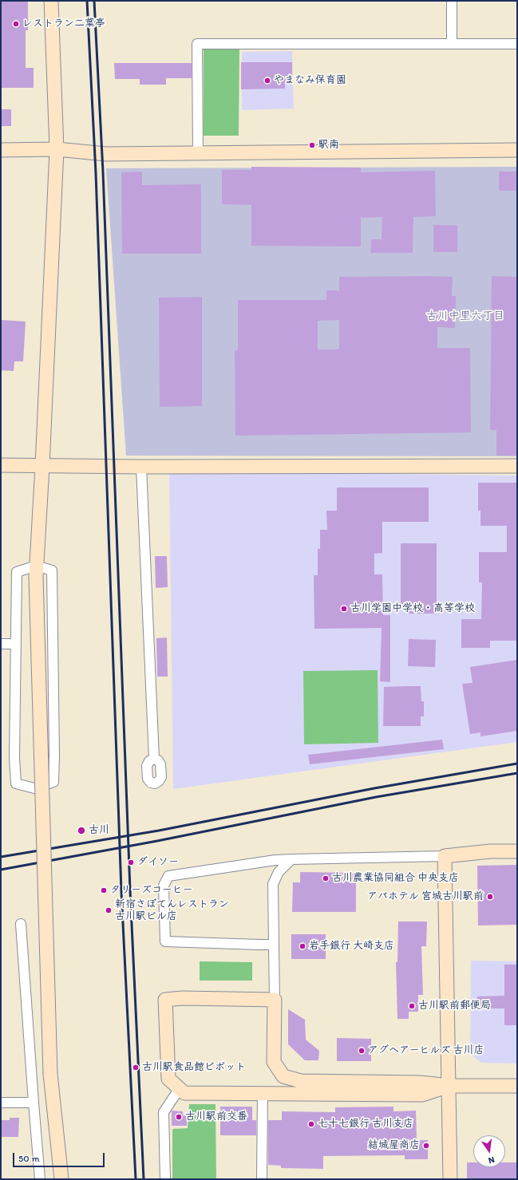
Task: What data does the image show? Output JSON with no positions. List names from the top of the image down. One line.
{"districts":["古川中里六丁目"],"places":["レストラン二葉亭","やまなみ保育園","駅南","古川学園中学校・高等学校","古川","ダイソー","古川農業協同組合 中央支店","タリーズコーヒー","アパホテル 宮城古川駅前","新宿さぼてんレストラン 古川駅ビル店","岩手銀行 大崎支店","古川駅前郵便局","アグヘアーヒルズ 古川店","古川駅食品館ピボット","古川駅前交番","七十七銀行 古川支店","結城屋商店"],"scale_bar":"50 m","north":"bottom"}
